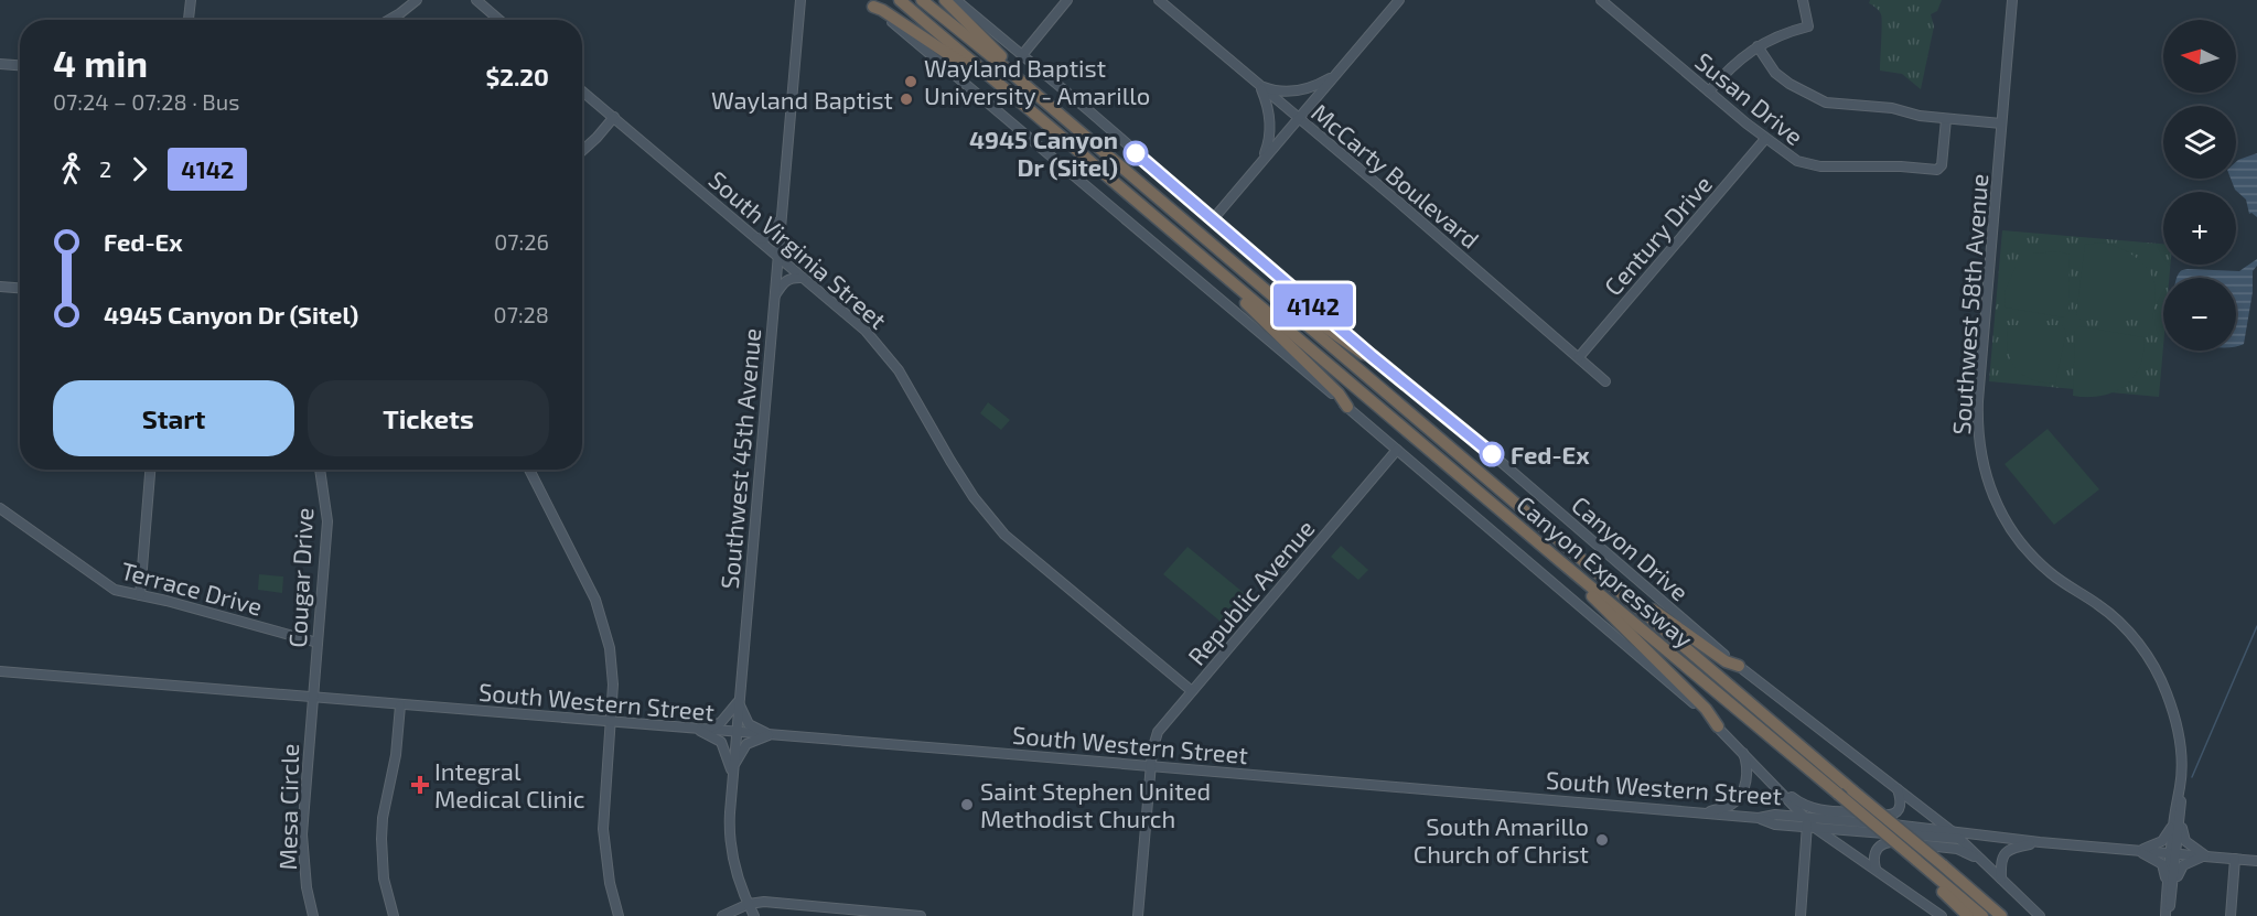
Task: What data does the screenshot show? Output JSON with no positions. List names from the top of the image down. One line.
{"streets":{"highway":["Canyon Expressway"],"main road":["Susan Drive","McCarty Boulevard","Century Drive","South Virginia Street","Southwest 58th Avenue","Southwest 45th Avenue","Canyon Drive","Cougar Drive","Terrace Drive","Republic Avenue","South Western Street","Mesa Circle"]},"crossings":[["Susan Drive","Century Drive"],["McCarty Boulevard","Century Drive"],["South Virginia Street","Southwest 45th Avenue"],["South Virginia Street","Republic Avenue"],["Southwest 58th Avenue","South Western Street"],["Southwest 45th Avenue","South Western Street"],["Canyon Drive","South Western Street"],["Cougar Drive","Terrace Drive"],["Cougar Drive","South Western Street"],["Cougar Drive","Mesa Circle"],["Republic Avenue","South Western Street"],["South Western Street","Mesa Circle"]],"places":{"other":["Wayland Baptist University - Amarillo","Wayland Baptist","4945 Canyon Dr (Sitel)","Fed-Ex","Saint Stephen United Methodist Church","South Amarillo Church of Christ"],"health":["Integral Medical Clinic"]},"lines":["bus line 4142"],"north":"left","page":{"on_map":"4142","map_buttons":["+","−"],"heading":["4 min","07:24 – 07:28 · Bus","$2.20"],"legs":["2","4142"],"list":[{"name":"Fed-Ex","value":"07:26"},{"name":"4945 Canyon Dr (Sitel)","value":"07:28"}],"buttons":["Start","Tickets"]}}
